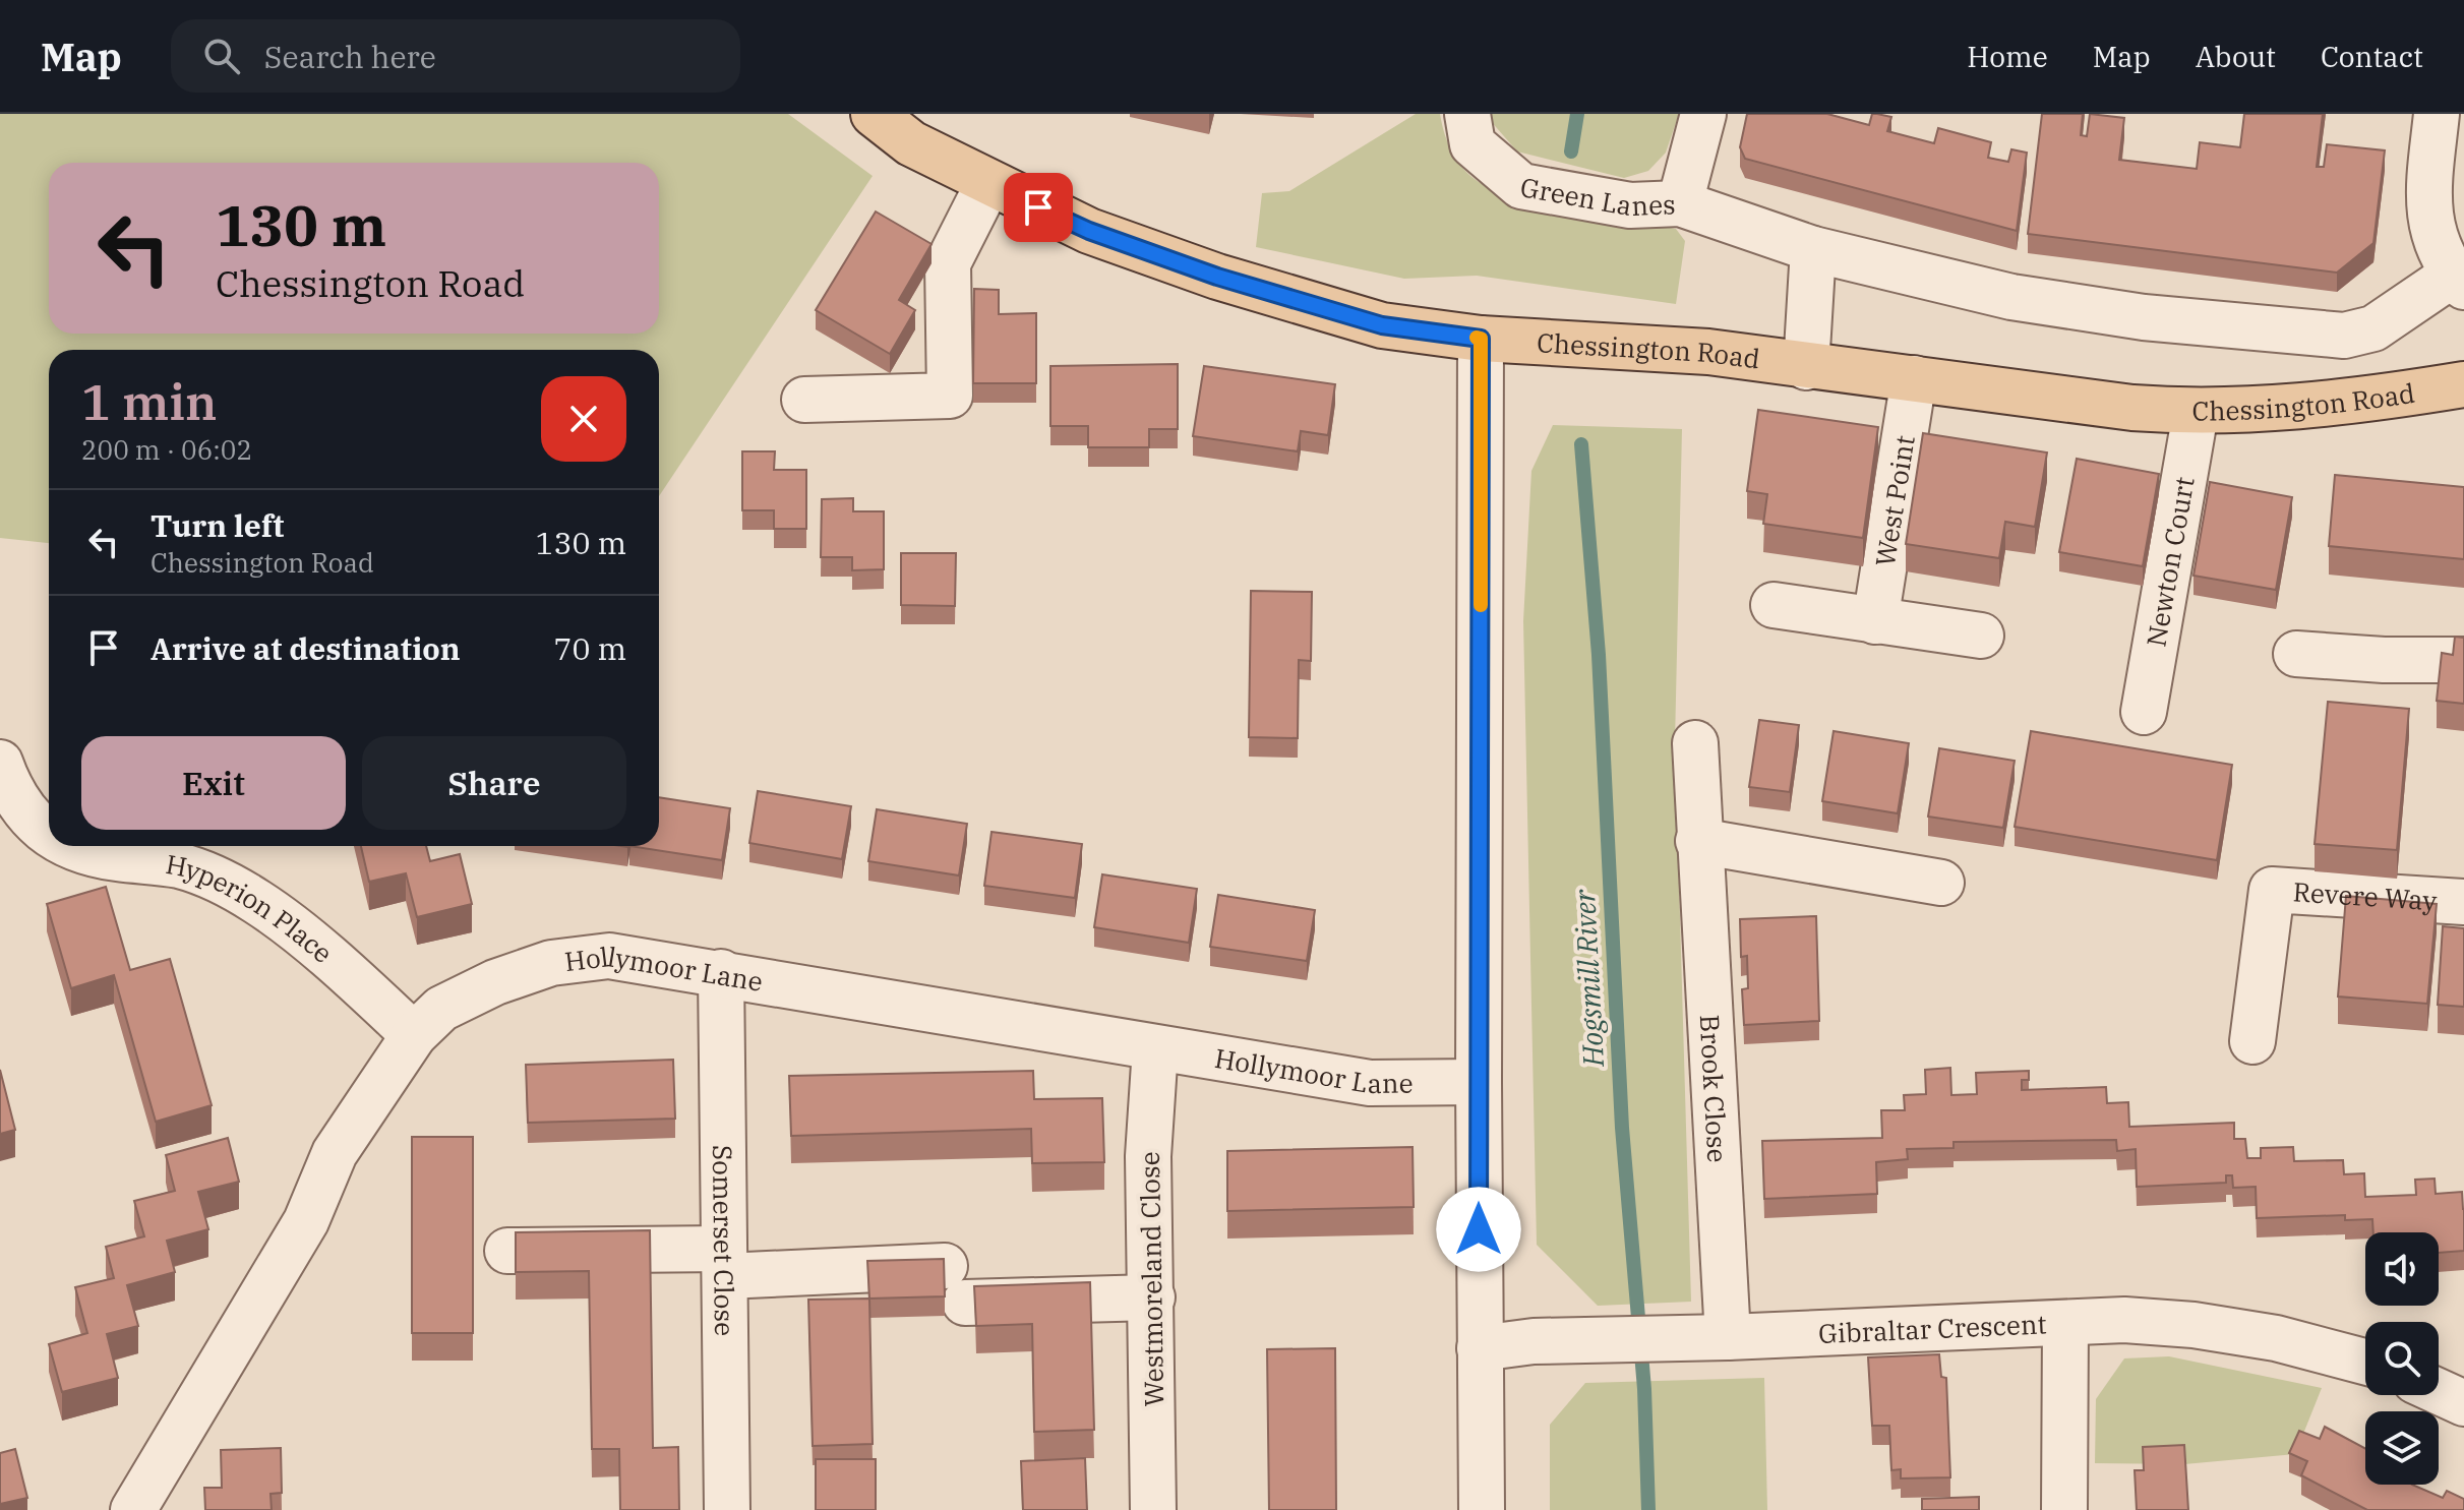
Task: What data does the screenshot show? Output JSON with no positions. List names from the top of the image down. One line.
{"streets":{"main road":["Chessington Road"],"street":["Green Lanes","West Point","Newton Court","Revere Way","Hyperion Place","Hollymoor Lane","Brook Close","Somerset Close","Westmoreland Close","Gibraltar Crescent"]},"crossings":[["Chessington Road","West Point"],["Chessington Road","Newton Court"],["Hyperion Place","Hollymoor Lane"],["Hollymoor Lane","Somerset Close"],["Hollymoor Lane","Westmoreland Close"],["Brook Close","Gibraltar Crescent"]],"water":["Hogsmill River"],"page":{"header":"Map","search":"Search here","nav":["Home","Map","About","Contact"],"turn":["130 m","Chessington Road"],"heading":["1 min","200 m · 06:02"],"list":[{"name":"Turn left","note":"Chessington Road","value":"130 m"},{"name":"Arrive at destination","value":"70 m"}],"buttons":["Exit","Share"]}}
